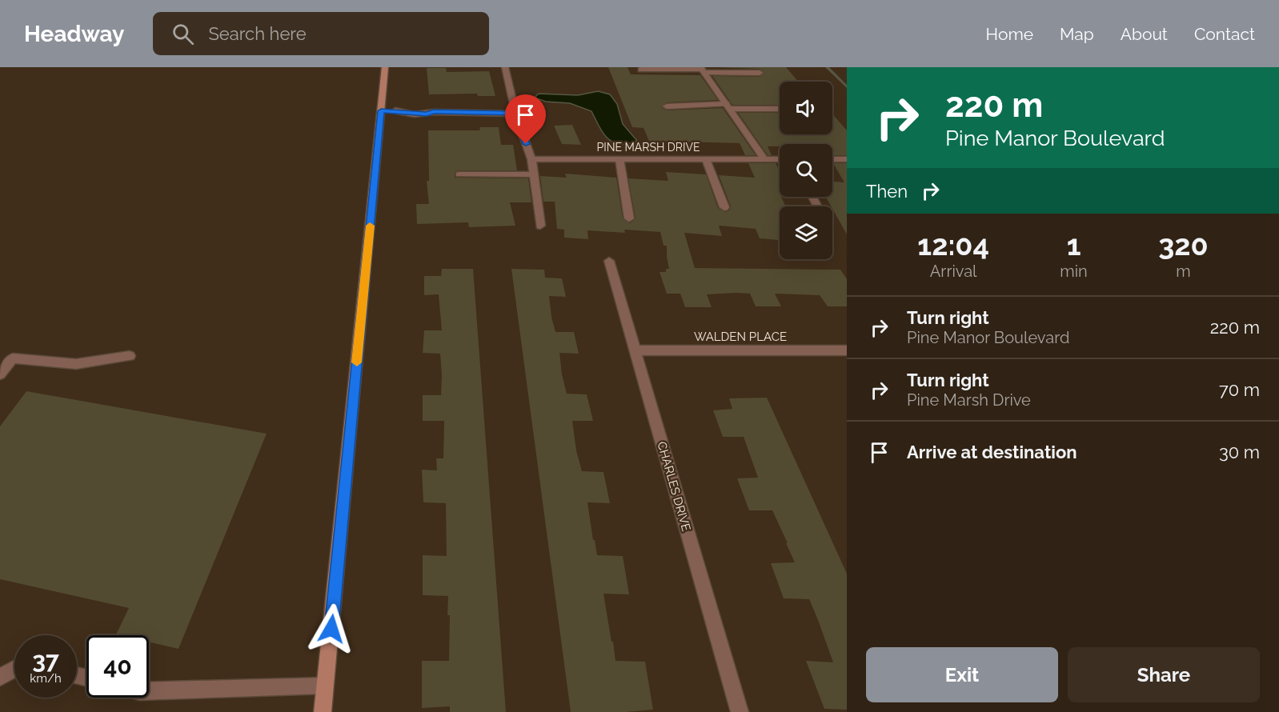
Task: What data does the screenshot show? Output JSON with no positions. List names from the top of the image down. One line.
{"streets":{"street":["PINE MARSH DRIVE","WALDEN PLACE","CHARLES DRIVE"]},"crossings":[["WALDEN PLACE","CHARLES DRIVE"]],"page":{"header":"Headway","search":"Search here","nav":["Home","Map","About","Contact"],"turn":["220 m","Pine Manor Boulevard"],"then":"Then","eta":["12:04","Arrival","1","min","320","m"],"list":[{"name":"Turn right","note":"Pine Manor Boulevard","value":"220 m"},{"name":"Turn right","note":"Pine Marsh Drive","value":"70 m"},{"name":"Arrive at destination","value":"30 m"}],"speed":"37 km/h","limit":"40","buttons":["Exit","Share"]}}
